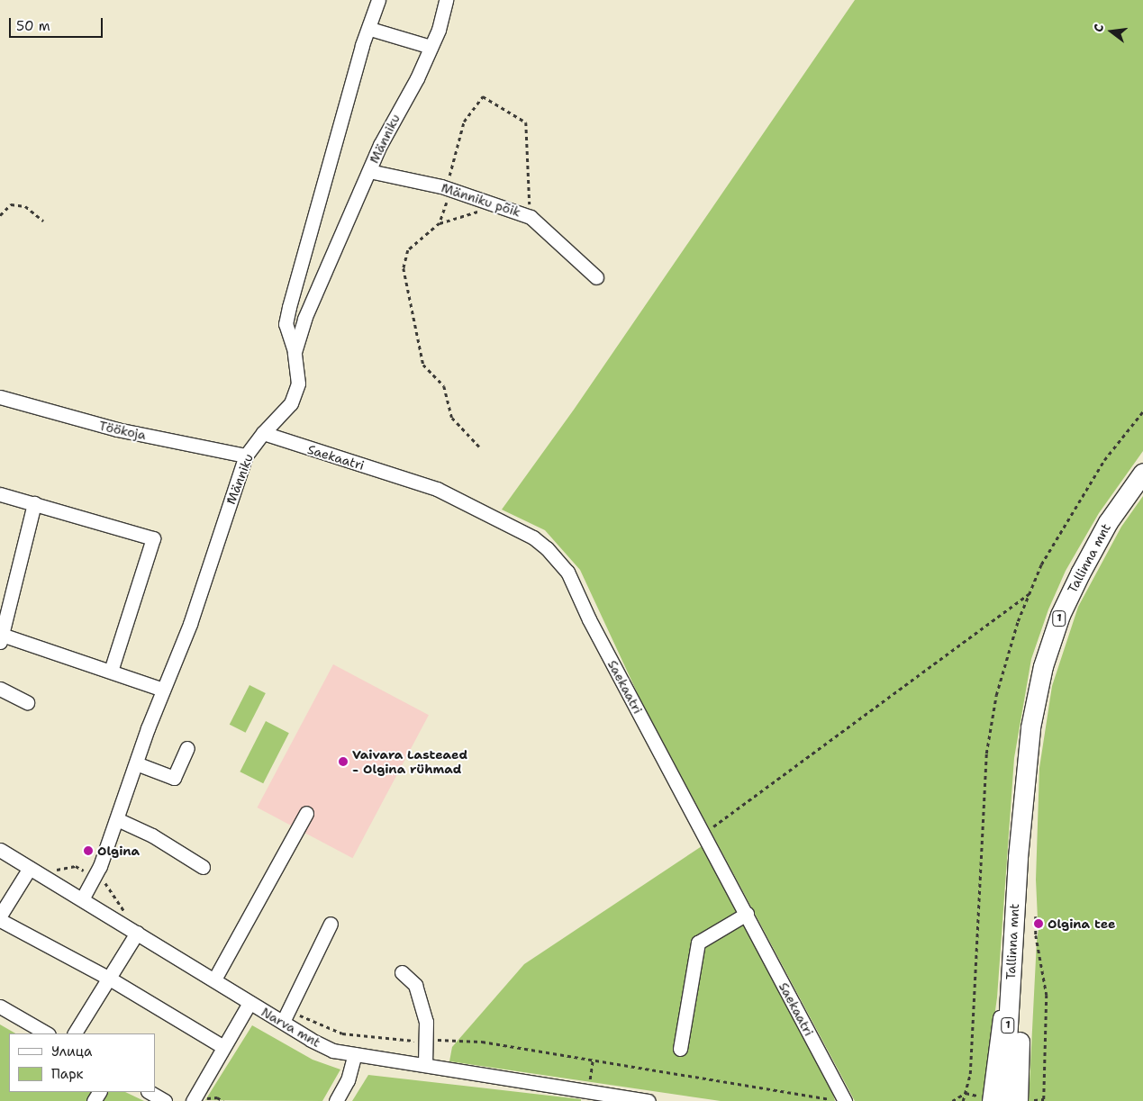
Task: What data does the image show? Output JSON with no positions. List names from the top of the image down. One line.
{"streets":{"highway":["Tallinna mnt","1"],"street":["Männiku","Männiku põik","Töökoja","Saekaatri","Narva mnt"]},"crossings":[["Männiku","Männiku põik"],["Männiku","Töökoja"],["Männiku","Saekaatri"],["Männiku","Narva mnt"]],"places":["Vaivara Lasteaed - Olgina rühmad","Olgina","Olgina tee"],"legend":["Улица","Парк"],"scale_bar":"50 m","north":"left"}
